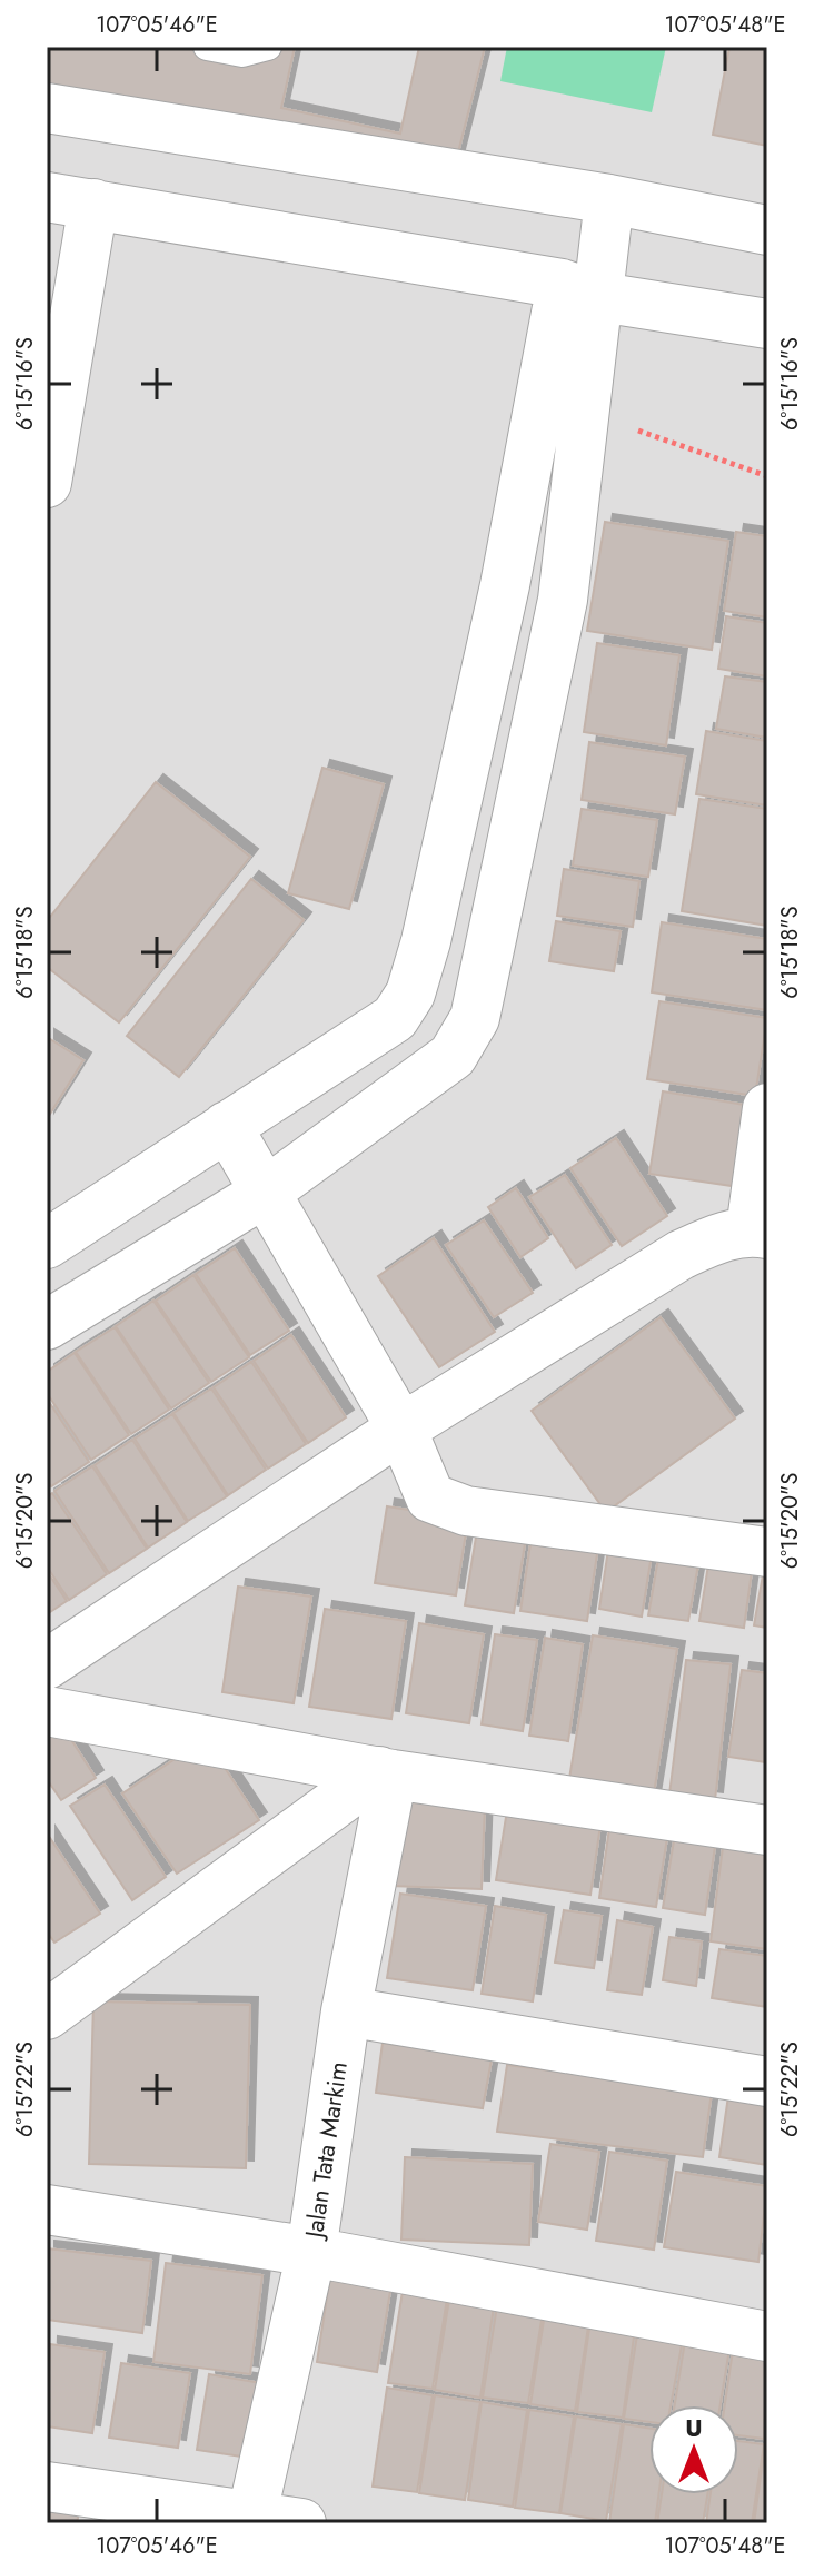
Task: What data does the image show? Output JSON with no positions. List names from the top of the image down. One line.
{"streets":{"street":["Jalan Tata Markim"]},"north":"top","coordinates":["107°05'46\"E","107°05'48\"E","6°15'16\"S","6°15'18\"S","6°15'20\"S","6°15'22\"S"]}
